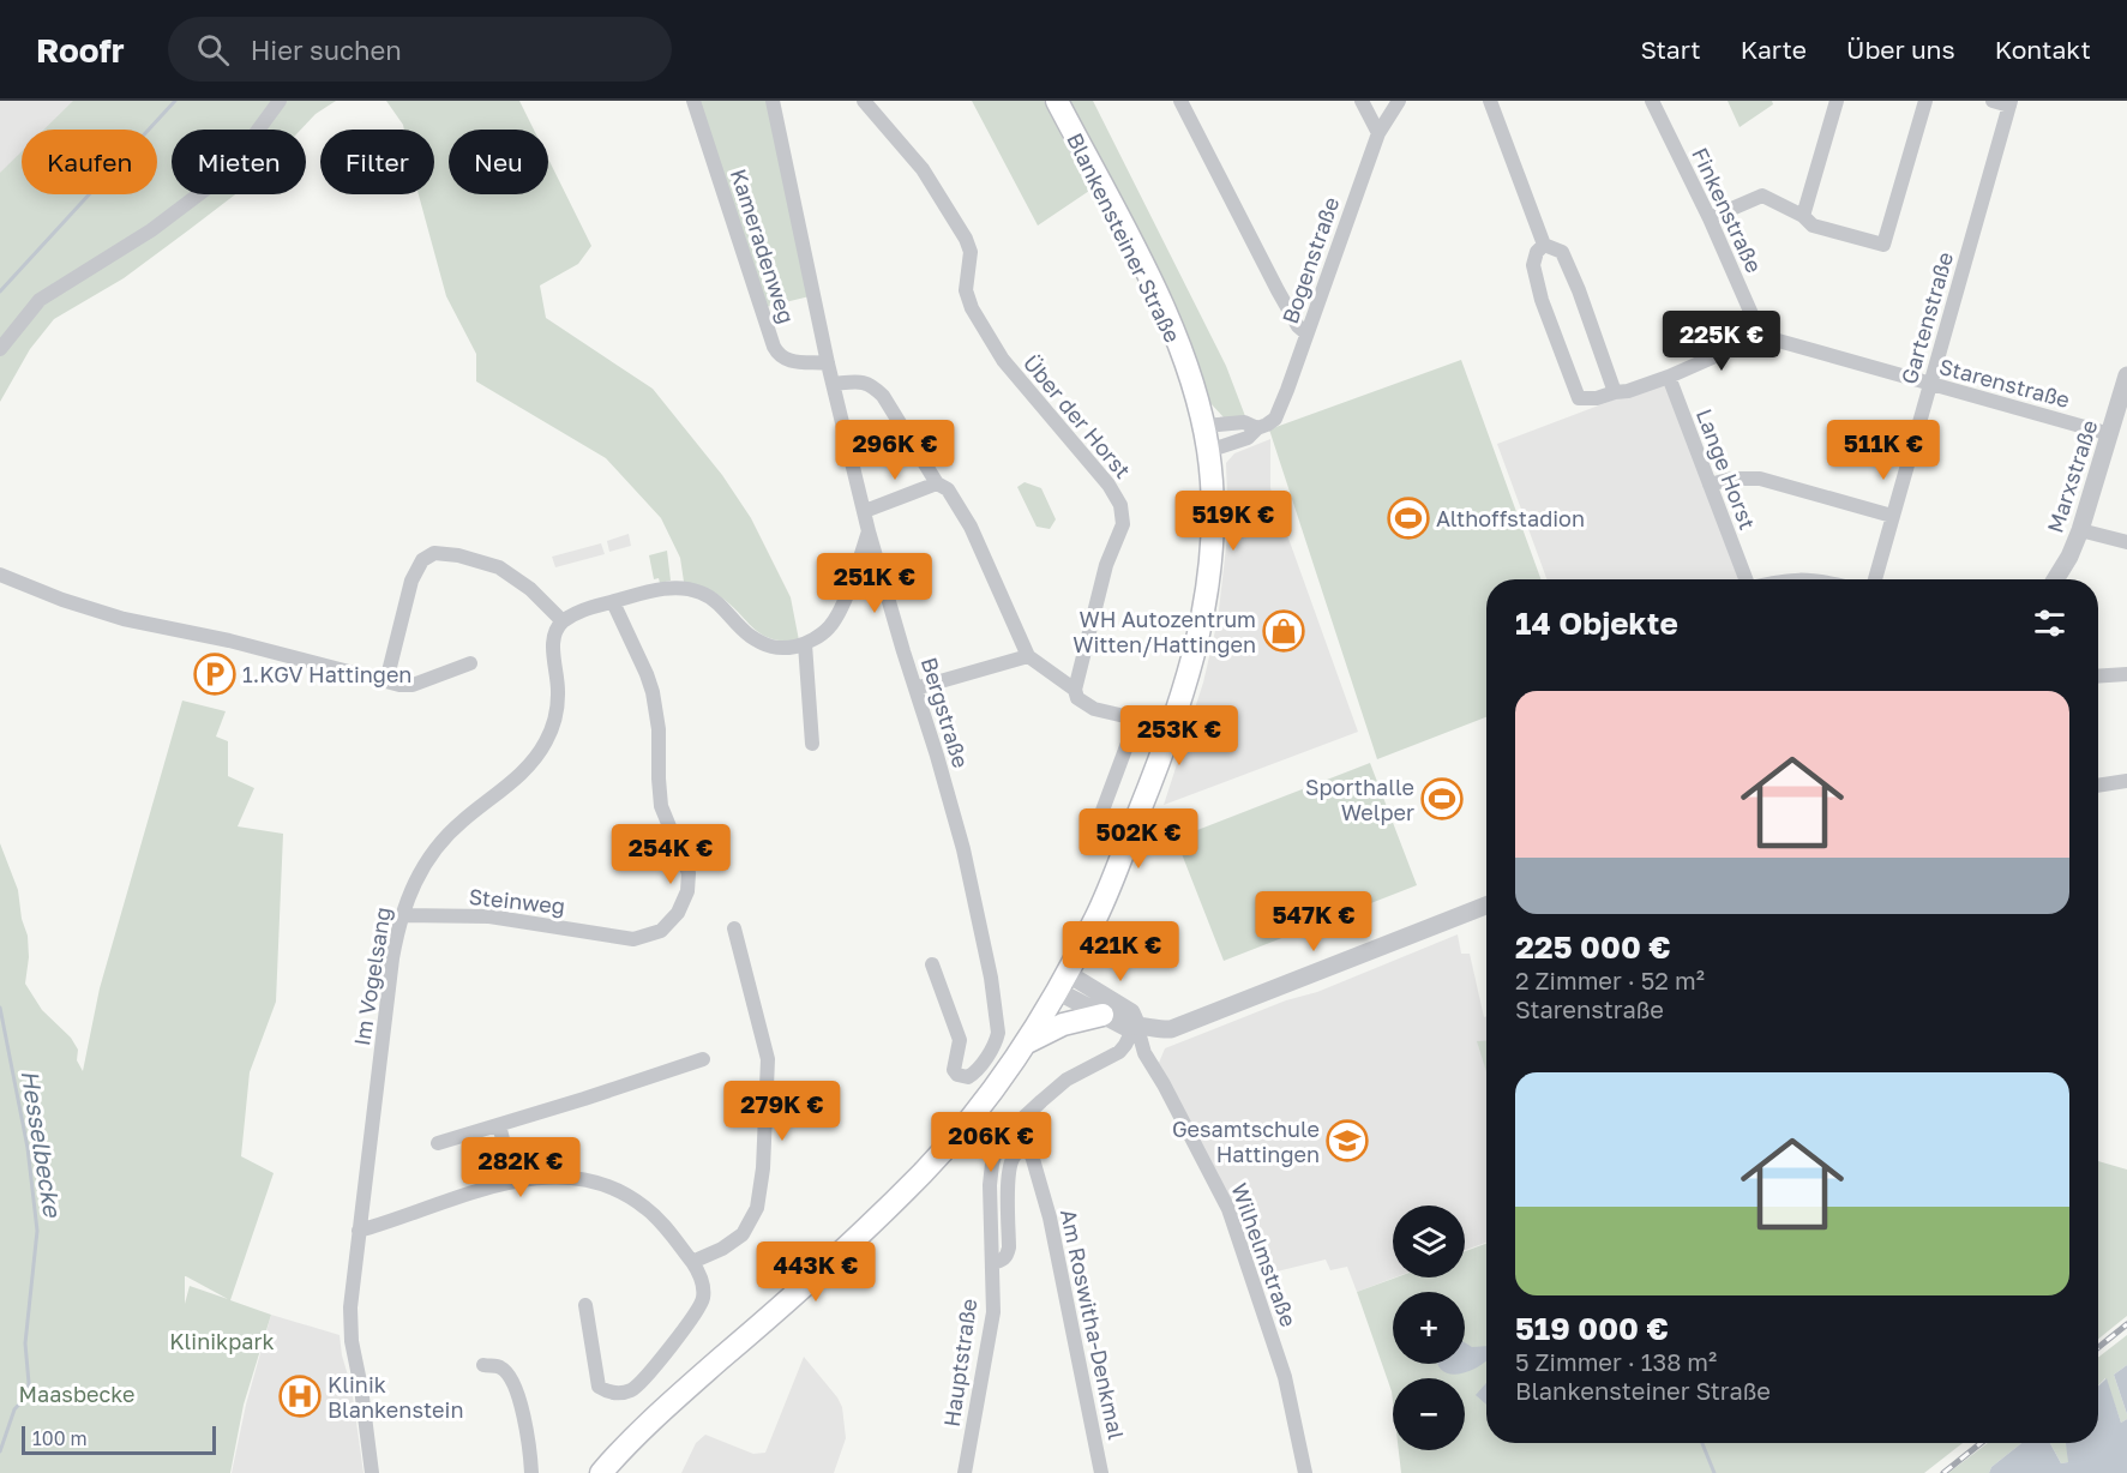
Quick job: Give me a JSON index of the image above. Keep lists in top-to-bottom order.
{
  "streets": {
    "main road": ["Blankensteiner Straße"],
    "street": [
      "Finkenstraße",
      "Kameradenweg",
      "Bogenstraße",
      "Gartenstraße",
      "Starenstraße",
      "Über der Horst",
      "Lange Horst",
      "Marxstraße",
      "Bergstraße",
      "Steinweg",
      "Im Vogelsang",
      "Wilhelmstraße",
      "Am Roswitha-Denkmal",
      "Hauptstraße"
    ]
  },
  "crossings": [
    ["Finkenstraße", "Starenstraße"],
    ["Blankensteiner Straße", "Bogenstraße"],
    ["Kameradenweg", "Bergstraße"],
    ["Gartenstraße", "Starenstraße"],
    ["Starenstraße", "Marxstraße"],
    ["Steinweg", "Im Vogelsang"],
    ["Wilhelmstraße", "Hauptstraße"],
    ["Am Roswitha-Denkmal", "Hauptstraße"]
  ],
  "water": ["Hesselbecke"],
  "parks": ["Klinikpark", "Maasbecke"],
  "places": {
    "sports": ["Althoffstadion", "Sporthalle Welper"],
    "shop": ["WH Autozentrum Witten/Hattingen"],
    "parking": ["1.KGV Hattingen"],
    "school or university": ["Gesamtschule Hattingen"],
    "hospital": ["Klinik Blankenstein"]
  },
  "scale_bar": "100 m",
  "page": {
    "header": "Roofr",
    "search": "Hier suchen",
    "nav": [
      "Start",
      "Karte",
      "Über uns",
      "Kontakt"
    ],
    "chip": [
      "Kaufen",
      "Mieten",
      "Filter",
      "Neu"
    ],
    "price": [
      "225K €",
      "296K €",
      "511K €",
      "519K €",
      "251K €",
      "253K €",
      "502K €",
      "254K €",
      "547K €",
      "421K €",
      "279K €",
      "206K €",
      "282K €",
      "443K €"
    ],
    "heading": "14 Objekte",
    "list": [
      {
        "name": "225 000 €",
        "note": "2 Zimmer · 52 m² · Starenstraße"
      },
      {
        "name": "519 000 €",
        "note": "5 Zimmer · 138 m² · Blankensteiner Straße"
      }
    ],
    "map_buttons": ["+", "−"],
    "scale": "100 m"
  }
}
